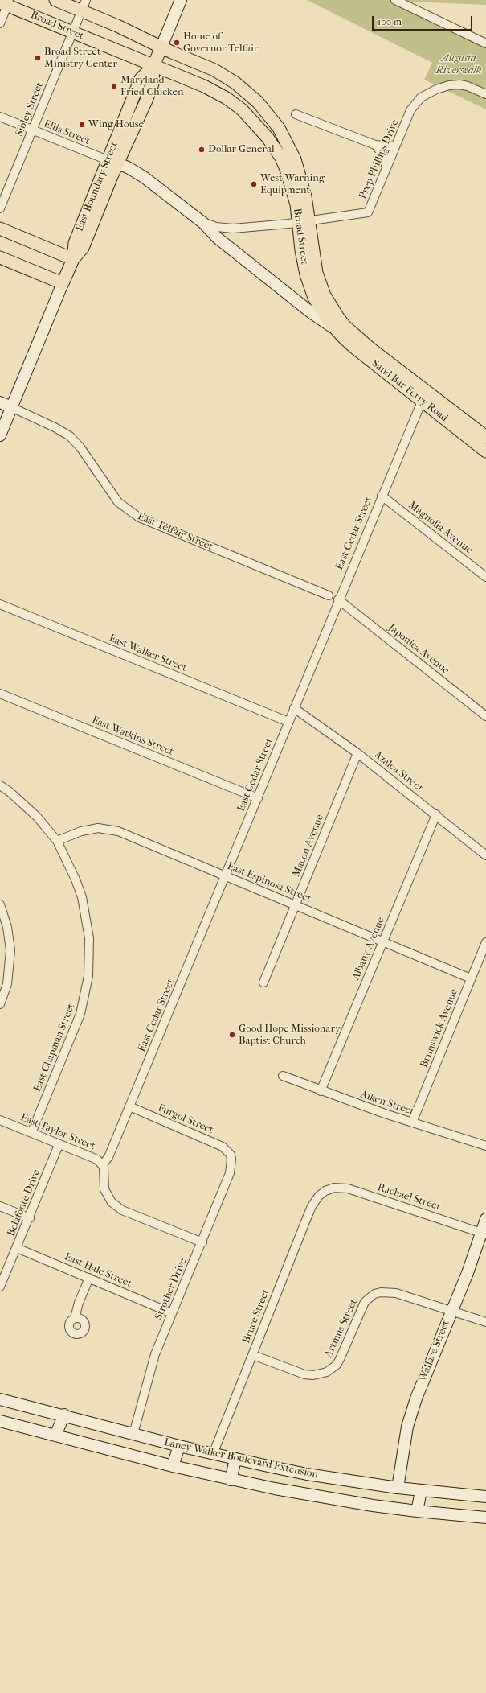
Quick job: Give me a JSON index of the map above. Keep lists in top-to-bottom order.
{
  "streets": {
    "main road": [
      "Broad Street",
      "East Boundary Street",
      "Sand Bar Ferry Road",
      "East Telfair Street",
      "Wallace Street",
      "Laney Walker Boulevard Extension"
    ],
    "street": [
      "Sibley Street",
      "Ellis Street",
      "Prep Phillips Drive",
      "Magnolia Avenue",
      "East Cedar Street",
      "Japonica Avenue",
      "East Walker Street",
      "East Watkins Street",
      "Azalea Street",
      "Macon Avenue",
      "East Espinosa Street",
      "Albany Avenue",
      "Brunswick Avenue",
      "East Chapman Street",
      "Aiken Street",
      "Furgol Street",
      "East Taylor Street",
      "Rachael Street",
      "Belafonte Drive",
      "East Hale Street",
      "Strother Drive",
      "Bruce Street",
      "Artmus Street"
    ]
  },
  "crossings": [
    ["Broad Street", "Sibley Street"],
    ["Broad Street", "Prep Phillips Drive"],
    ["Broad Street", "East Boundary Street"],
    ["Broad Street", "Sand Bar Ferry Road"],
    ["Sibley Street", "Ellis Street"],
    ["Ellis Street", "East Boundary Street"],
    ["East Boundary Street", "East Telfair Street"],
    ["Sand Bar Ferry Road", "East Cedar Street"],
    ["Magnolia Avenue", "East Cedar Street"],
    ["East Cedar Street", "Japonica Avenue"],
    ["East Cedar Street", "East Walker Street"],
    ["East Cedar Street", "East Watkins Street"],
    ["East Cedar Street", "Azalea Street"],
    ["East Cedar Street", "East Espinosa Street"],
    ["East Cedar Street", "Furgol Street"],
    ["East Cedar Street", "East Taylor Street"],
    ["Azalea Street", "Macon Avenue"],
    ["Azalea Street", "Albany Avenue"],
    ["Macon Avenue", "East Espinosa Street"],
    ["East Espinosa Street", "Albany Avenue"],
    ["East Espinosa Street", "Brunswick Avenue"],
    ["East Espinosa Street", "East Chapman Street"],
    ["Albany Avenue", "Aiken Street"],
    ["Brunswick Avenue", "Aiken Street"],
    ["East Chapman Street", "East Taylor Street"],
    ["Furgol Street", "Strother Drive"],
    ["East Taylor Street", "Belafonte Drive"],
    ["East Taylor Street", "Strother Drive"],
    ["Rachael Street", "Bruce Street"],
    ["Rachael Street", "Wallace Street"],
    ["Belafonte Drive", "East Hale Street"],
    ["East Hale Street", "Strother Drive"],
    ["Strother Drive", "Laney Walker Boulevard Extension"],
    ["Bruce Street", "Artmus Street"],
    ["Bruce Street", "Laney Walker Boulevard Extension"],
    ["Artmus Street", "Wallace Street"],
    ["Wallace Street", "Laney Walker Boulevard Extension"]
  ],
  "parks": ["Augusta Riverwalk"],
  "places": [
    "Home of Governor Telfair",
    "Broad Street Ministry Center",
    "Maryland Fried Chicken",
    "Wing House",
    "Dollar General",
    "West Warning Equipment",
    "Good Hope Missionary Baptist Church"
  ],
  "scale_bar": "100 m"
}
